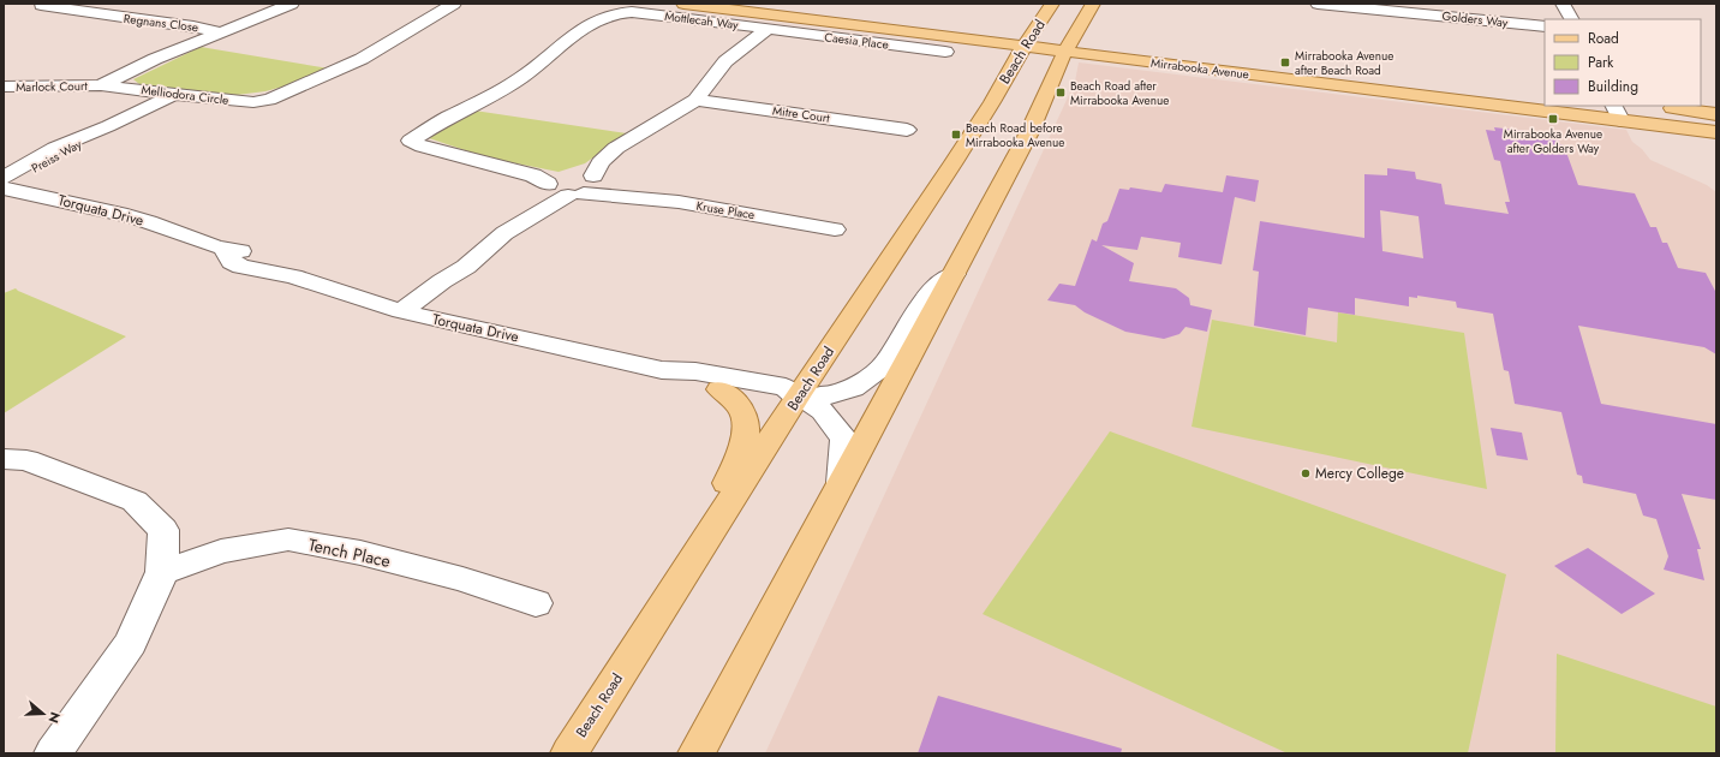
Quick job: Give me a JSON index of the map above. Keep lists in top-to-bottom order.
{
  "streets": {
    "main road": ["Beach Road", "Mirrabooka Avenue"],
    "street": [
      "Golders Way",
      "Mottlecah Way",
      "Regnans Close",
      "Caesia Place",
      "Marlock Court",
      "Melliodora Circle",
      "Mitre Court",
      "Preiss Way",
      "Torquata Drive",
      "Kruse Place",
      "Tench Place"
    ]
  },
  "crossings": [
    ["Mottlecah Way", "Caesia Place"],
    ["Mottlecah Way", "Mitre Court"],
    ["Mottlecah Way", "Torquata Drive"],
    ["Mottlecah Way", "Kruse Place"],
    ["Regnans Close", "Melliodora Circle"],
    ["Beach Road", "Mirrabooka Avenue"],
    ["Beach Road", "Torquata Drive"],
    ["Marlock Court", "Melliodora Circle"],
    ["Melliodora Circle", "Preiss Way"]
  ],
  "places": {
    "transit": [
      "Mirrabooka Avenue after Beach Road",
      "Beach Road after Mirrabooka Avenue",
      "Mirrabooka Avenue after Golders Way",
      "Beach Road before Mirrabooka Avenue"
    ],
    "other": ["Mercy College"]
  },
  "legend": ["Road", "Park", "Building"],
  "north": "right"
}
